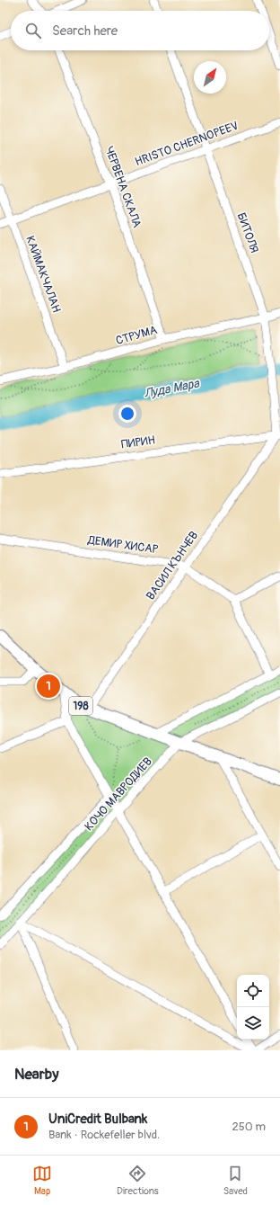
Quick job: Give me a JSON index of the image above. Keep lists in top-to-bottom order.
{
  "streets": {
    "main road": ["198"],
    "street": [
      "HRISTO CHERNOPEEV",
      "ЧЕРВЕНА СКАЛА",
      "БИТОЛЯ",
      "КАЙМАКЧАЛАН",
      "СТРУМА",
      "ПИРИН",
      "ДЕМИР ХИСАР",
      "ВАСИЛ КЪНЧЕВ",
      "КОЧО МАВРОДИЕВ"
    ]
  },
  "crossings": [
    ["HRISTO CHERNOPEEV", "ЧЕРВЕНА СКАЛА"],
    ["HRISTO CHERNOPEEV", "БИТОЛЯ"],
    ["HRISTO CHERNOPEEV", "КАЙМАКЧАЛАН"],
    ["ЧЕРВЕНА СКАЛА", "СТРУМА"],
    ["БИТОЛЯ", "СТРУМА"],
    ["БИТОЛЯ", "ПИРИН"],
    ["БИТОЛЯ", "ВАСИЛ КЪНЧЕВ"],
    ["КАЙМАКЧАЛАН", "СТРУМА"],
    ["ПИРИН", "ВАСИЛ КЪНЧЕВ"],
    ["ДЕМИР ХИСАР", "ВАСИЛ КЪНЧЕВ"],
    ["ВАСИЛ КЪНЧЕВ", "198"],
    ["198", "КОЧО МАВРОДИЕВ"]
  ],
  "water": ["Луда Мара"],
  "north": "top right",
  "page": {
    "search": "Search here",
    "pins": "1",
    "heading": "Nearby",
    "list": [
      {
        "mark": "1",
        "name": "UniCredit Bulbank",
        "note": "Bank · Rockefeller blvd.",
        "value": "250 m"
      }
    ],
    "nav": ["Map", "Directions", "Saved"]
  }
}
